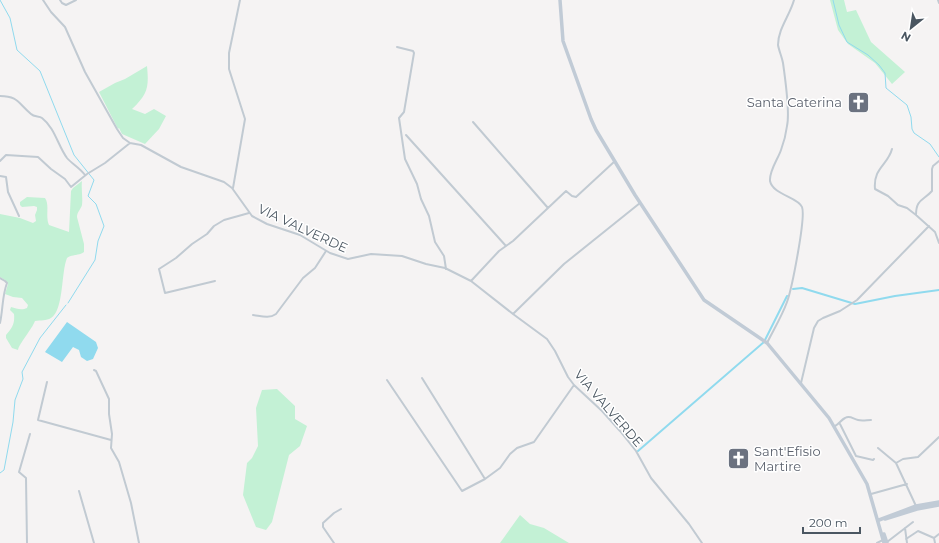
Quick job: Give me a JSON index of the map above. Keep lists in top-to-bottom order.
{
  "streets": {
    "street": ["VIA VALVERDE"]
  },
  "places": {
    "church": ["Santa Caterina", "Sant'Efisio Martire"]
  },
  "scale_bar": "200 m",
  "north": "bottom left"
}
